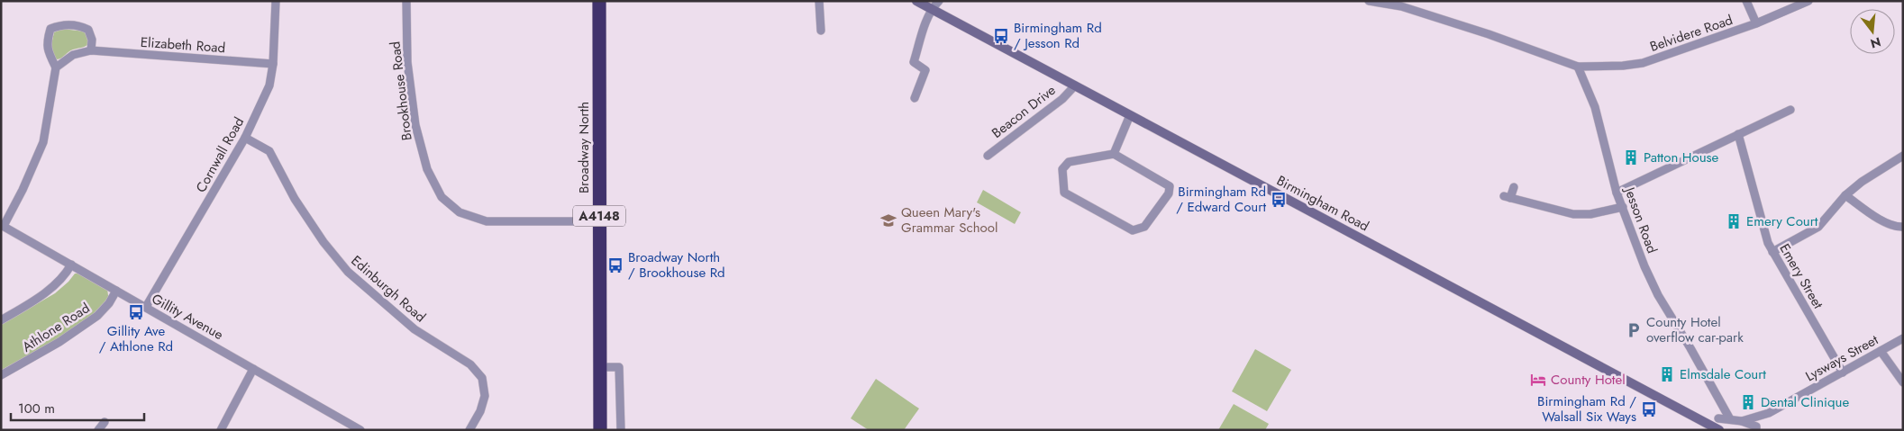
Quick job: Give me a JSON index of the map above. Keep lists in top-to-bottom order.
{
  "streets": {
    "highway": ["Broadway North", "A4148"],
    "street": [
      "Belvidere Road",
      "Elizabeth Road",
      "Brookhouse Road",
      "Beacon Drive",
      "Cornwall Road",
      "Birmingham Road",
      "Jesson Road",
      "Emery Street",
      "Edinburgh Road",
      "Gillity Avenue",
      "Athlone Road",
      "Lysways Street"
    ]
  },
  "crossings": [
    ["Belvidere Road", "Jesson Road"],
    ["Elizabeth Road", "Cornwall Road"],
    ["Brookhouse Road", "Broadway North"],
    ["Beacon Drive", "Birmingham Road"],
    ["Cornwall Road", "Edinburgh Road"],
    ["Cornwall Road", "Gillity Avenue"],
    ["Jesson Road", "Lysways Street"],
    ["Emery Street", "Lysways Street"],
    ["Gillity Avenue", "Athlone Road"]
  ],
  "places": {
    "bus stop": [
      "Birmingham Rd / Jesson Rd",
      "Birmingham Rd / Edward Court",
      "Broadway North / Brookhouse Rd",
      "Gillity Ave / Athlone Rd",
      "Birmingham Rd / Walsall Six Ways"
    ],
    "building": [
      "Patton House",
      "Emery Court",
      "Elmsdale Court",
      "Dental Clinique"
    ],
    "school or university": ["Queen Mary's Grammar School"],
    "parking": ["County Hotel overflow car-park"],
    "hotel": ["County Hotel"]
  },
  "scale_bar": "100 m",
  "north": "bottom"
}
